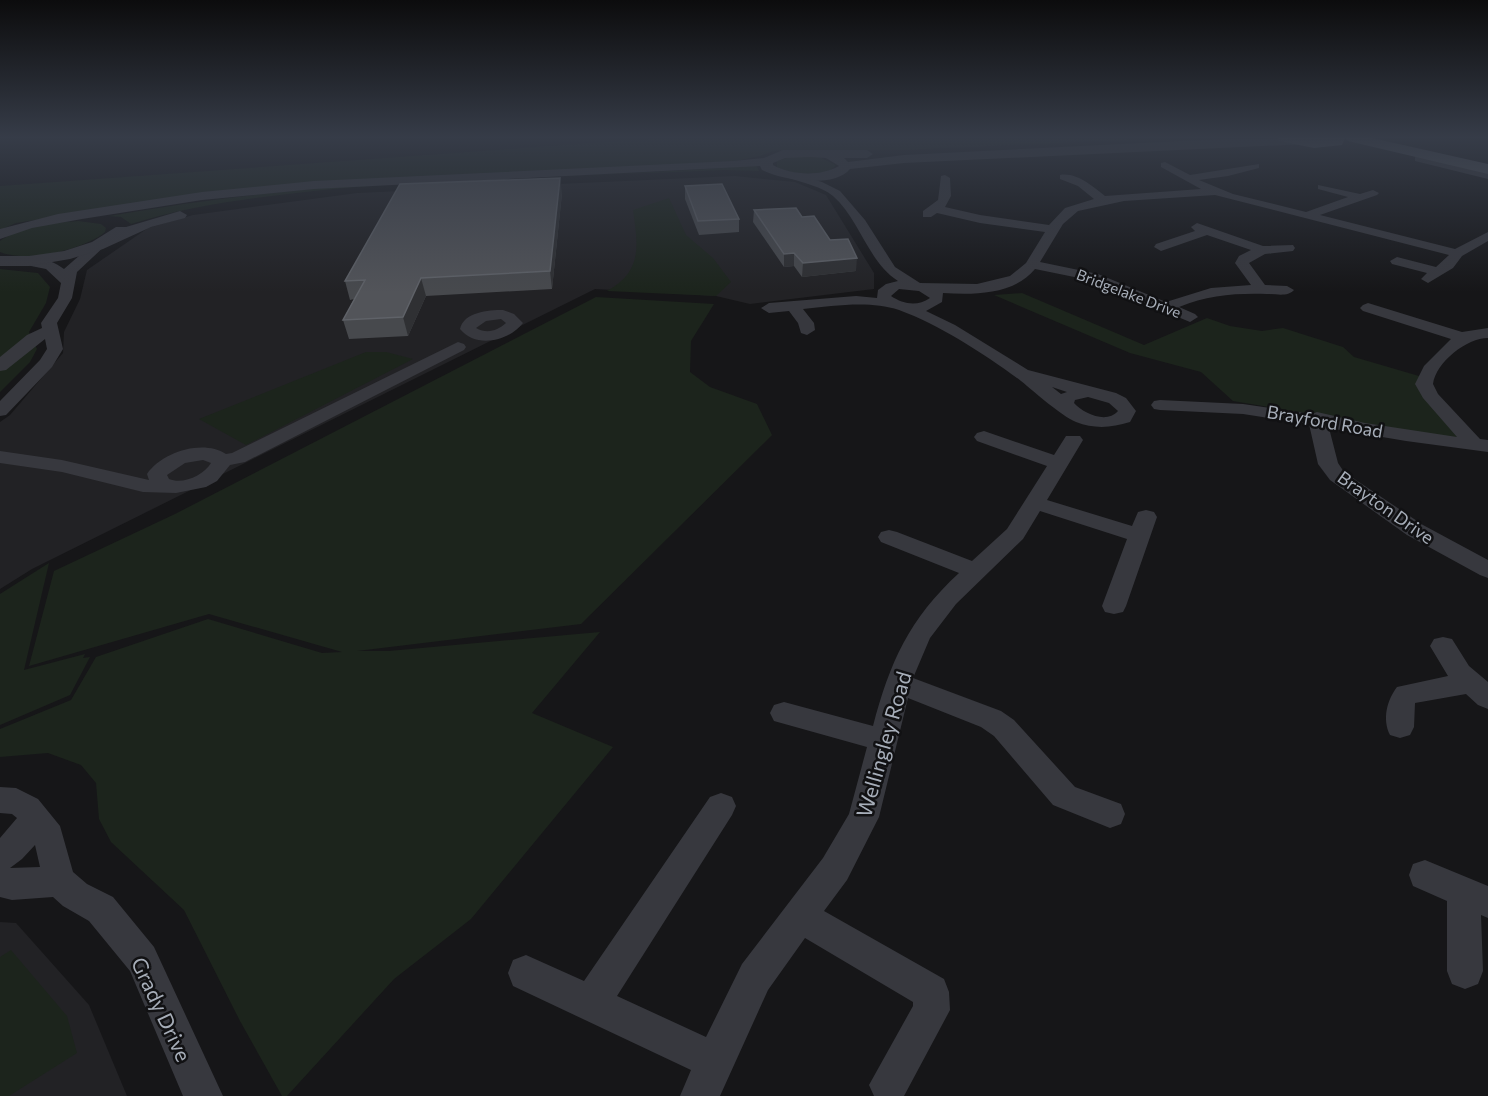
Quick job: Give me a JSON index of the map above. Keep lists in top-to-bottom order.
{
  "streets": {
    "street": [
      "Bridgelake Drive",
      "Brayford Road",
      "Brayton Drive",
      "Wellingley Road",
      "Grady Drive"
    ]
  },
  "crossings": [
    ["Brayford Road", "Brayton Drive"]
  ]
}
